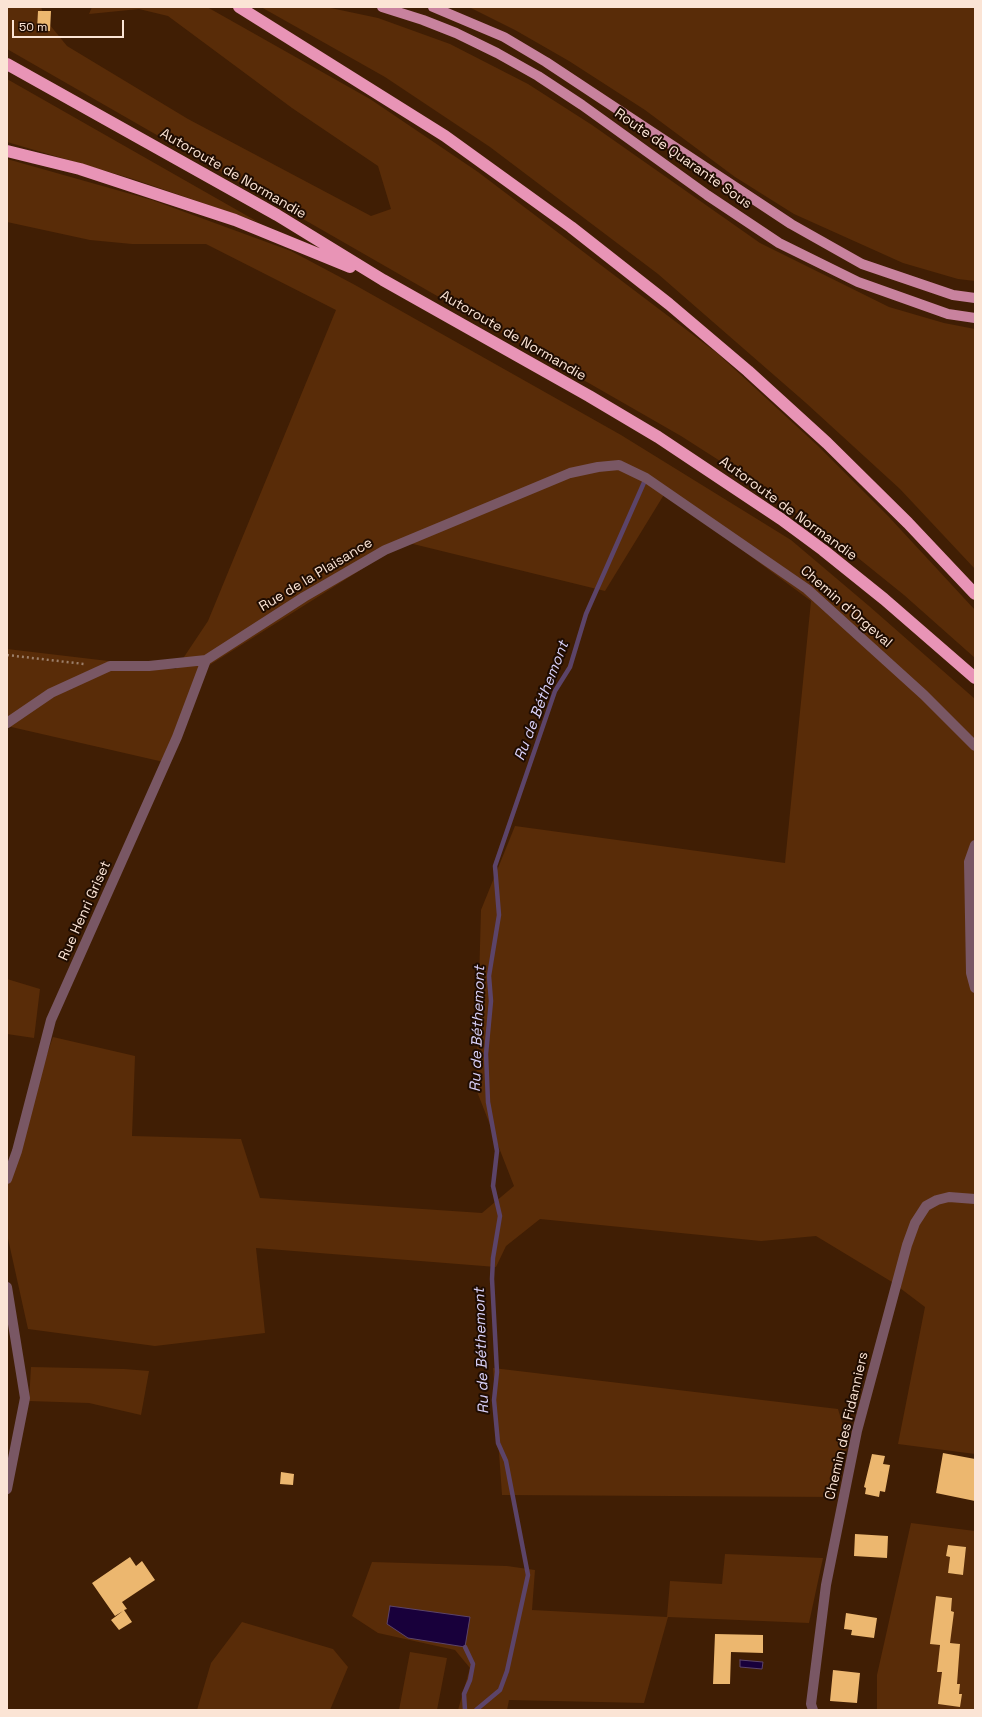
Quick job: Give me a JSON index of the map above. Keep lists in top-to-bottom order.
{
  "streets": {
    "highway": ["Autoroute de Normandie"],
    "main road": ["Route de Quarante Sous"],
    "street": [
      "Rue de la Plaisance",
      "Chemin d'Orgeval",
      "Rue Henri Griset",
      "Chemin des Fidanniers"
    ]
  },
  "crossings": [
    ["Rue de la Plaisance", "Chemin d'Orgeval"],
    ["Rue de la Plaisance", "Rue Henri Griset"]
  ],
  "water": ["Ru de Béthemont"],
  "scale_bar": "50 m"
}
